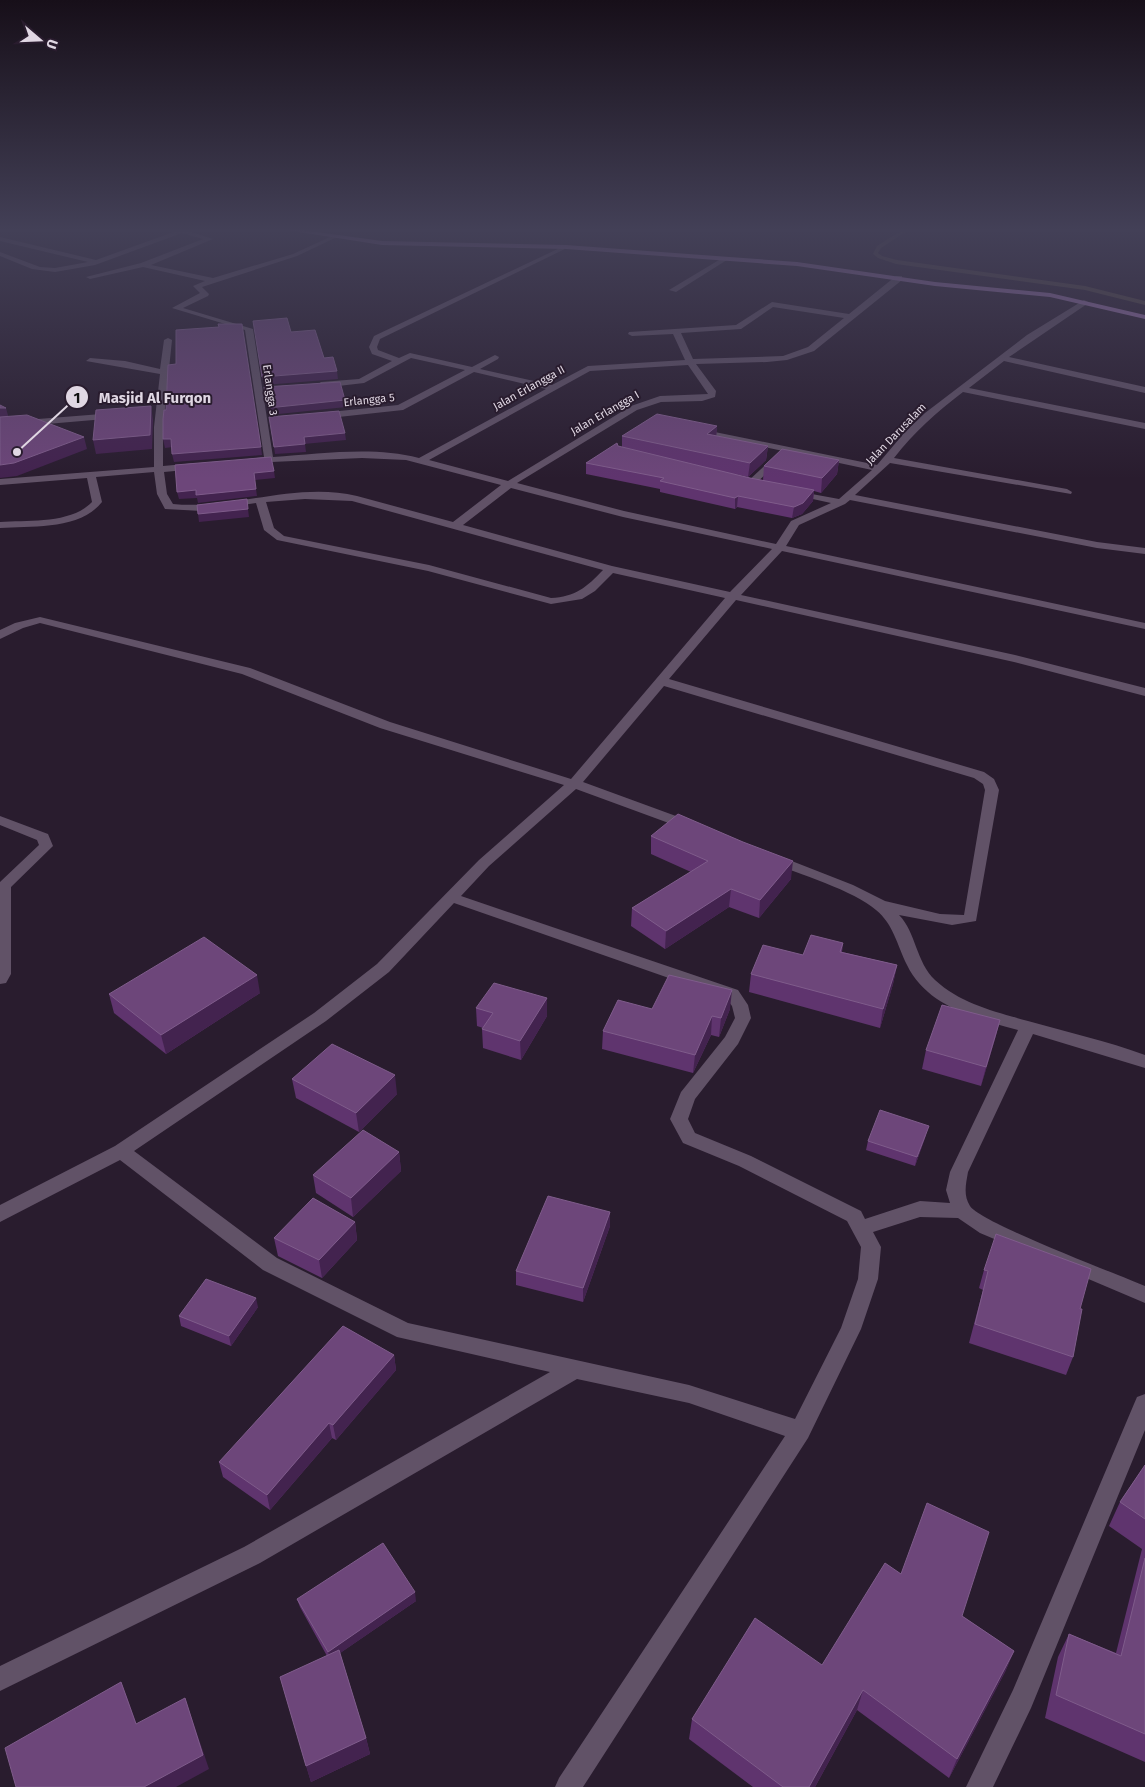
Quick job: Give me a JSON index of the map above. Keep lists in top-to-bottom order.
{
  "streets": {
    "street": [
      "Jalan Erlangga II",
      "Erlangga 3",
      "Erlangga 5",
      "Jalan Erlangga I",
      "Jalan Darusalam"
    ]
  },
  "crossings": [
    ["Jalan Erlangga II", "Jalan Erlangga I"]
  ],
  "places": ["Masjid Al Furqon"],
  "north": "right"
}
